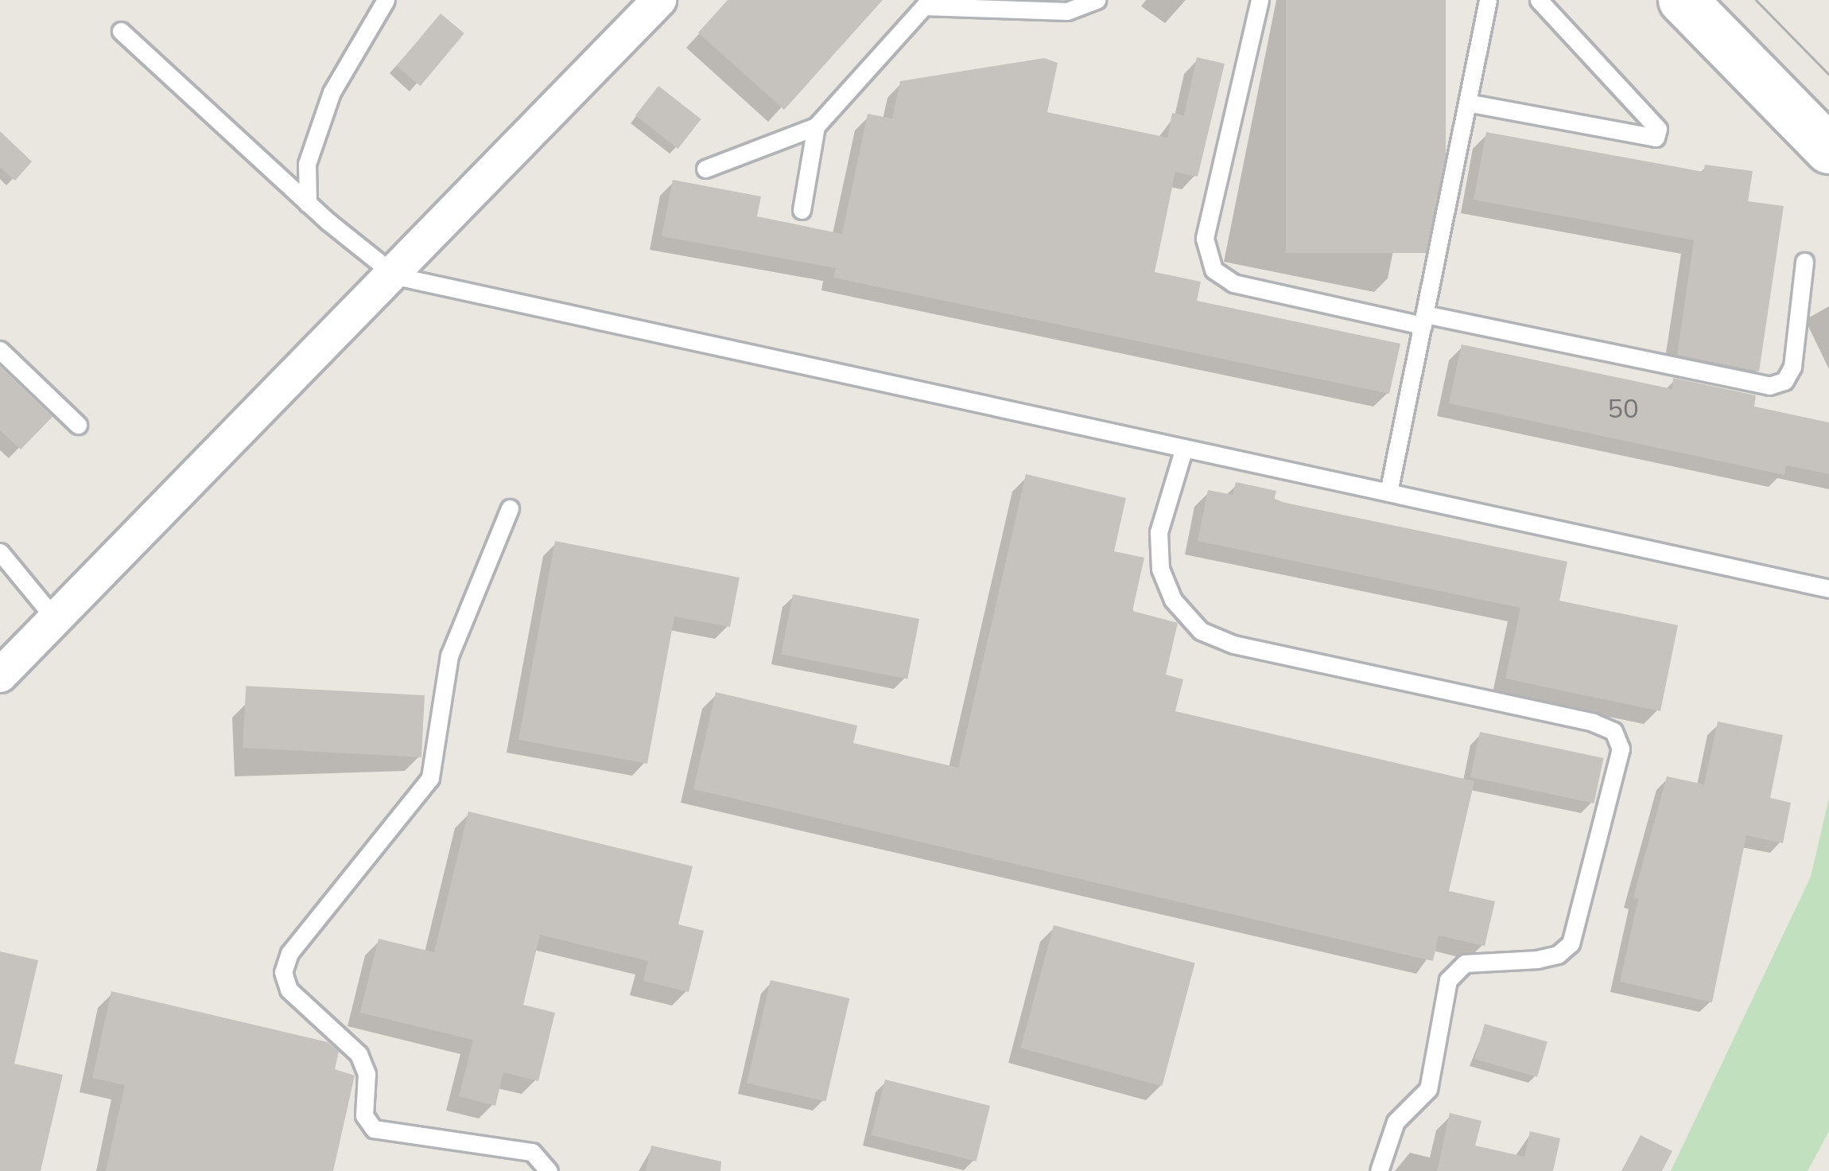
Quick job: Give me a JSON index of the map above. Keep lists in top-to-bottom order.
{
  "house_numbers": ["50"]
}
